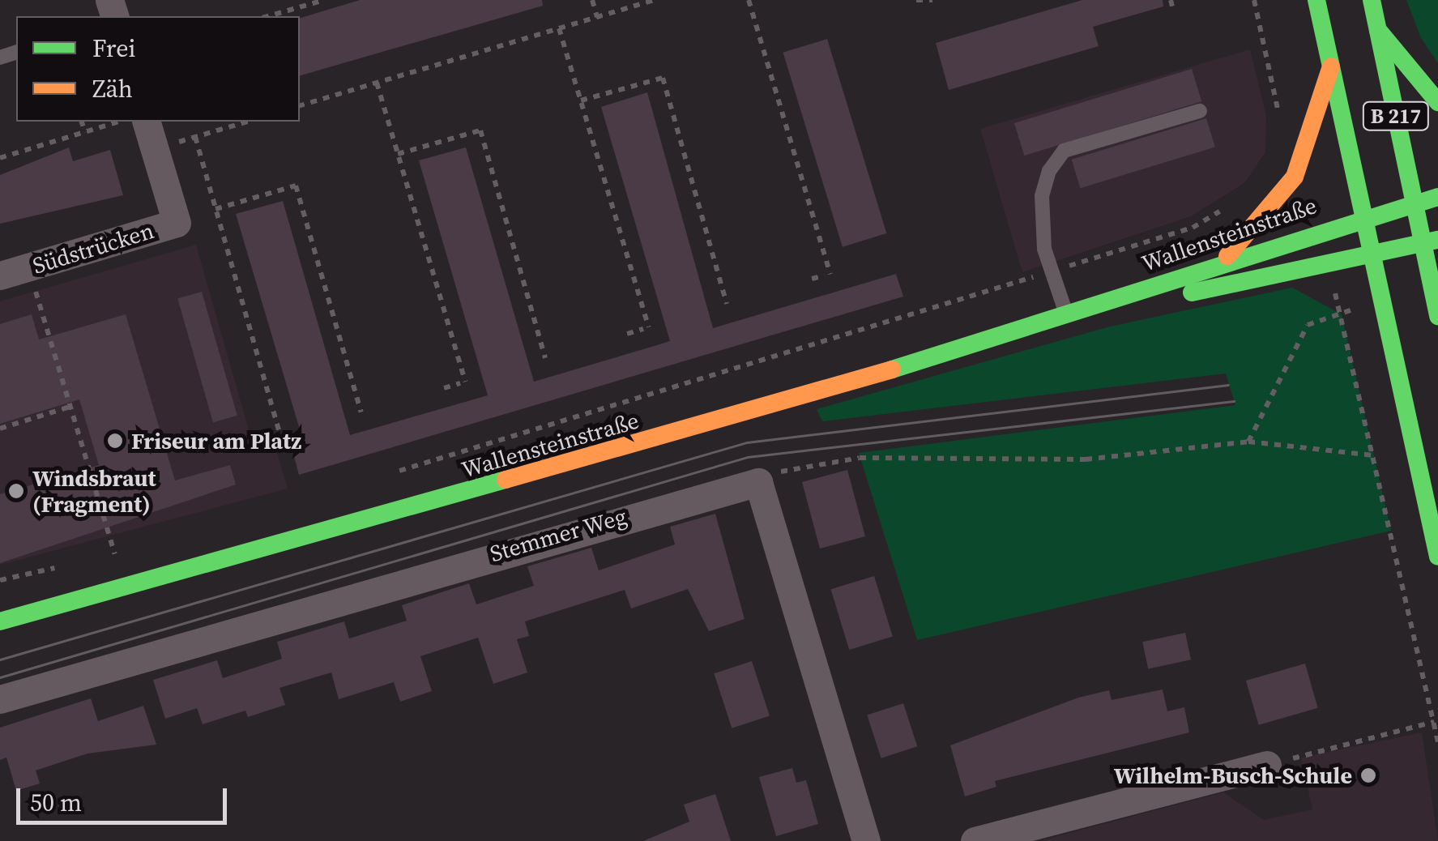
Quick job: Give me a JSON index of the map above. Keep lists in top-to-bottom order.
{
  "streets": {
    "street": [
      "B 217",
      "Wallensteinstraße",
      "Südstrücken",
      "Stemmer Weg"
    ]
  },
  "crossings": [
    ["B 217", "Wallensteinstraße"]
  ],
  "places": ["Friseur am Platz", "Windsbraut (Fragment)", "Wilhelm-Busch-Schule"],
  "legend": ["Frei", "Zäh"],
  "scale_bar": "50 m"
}
